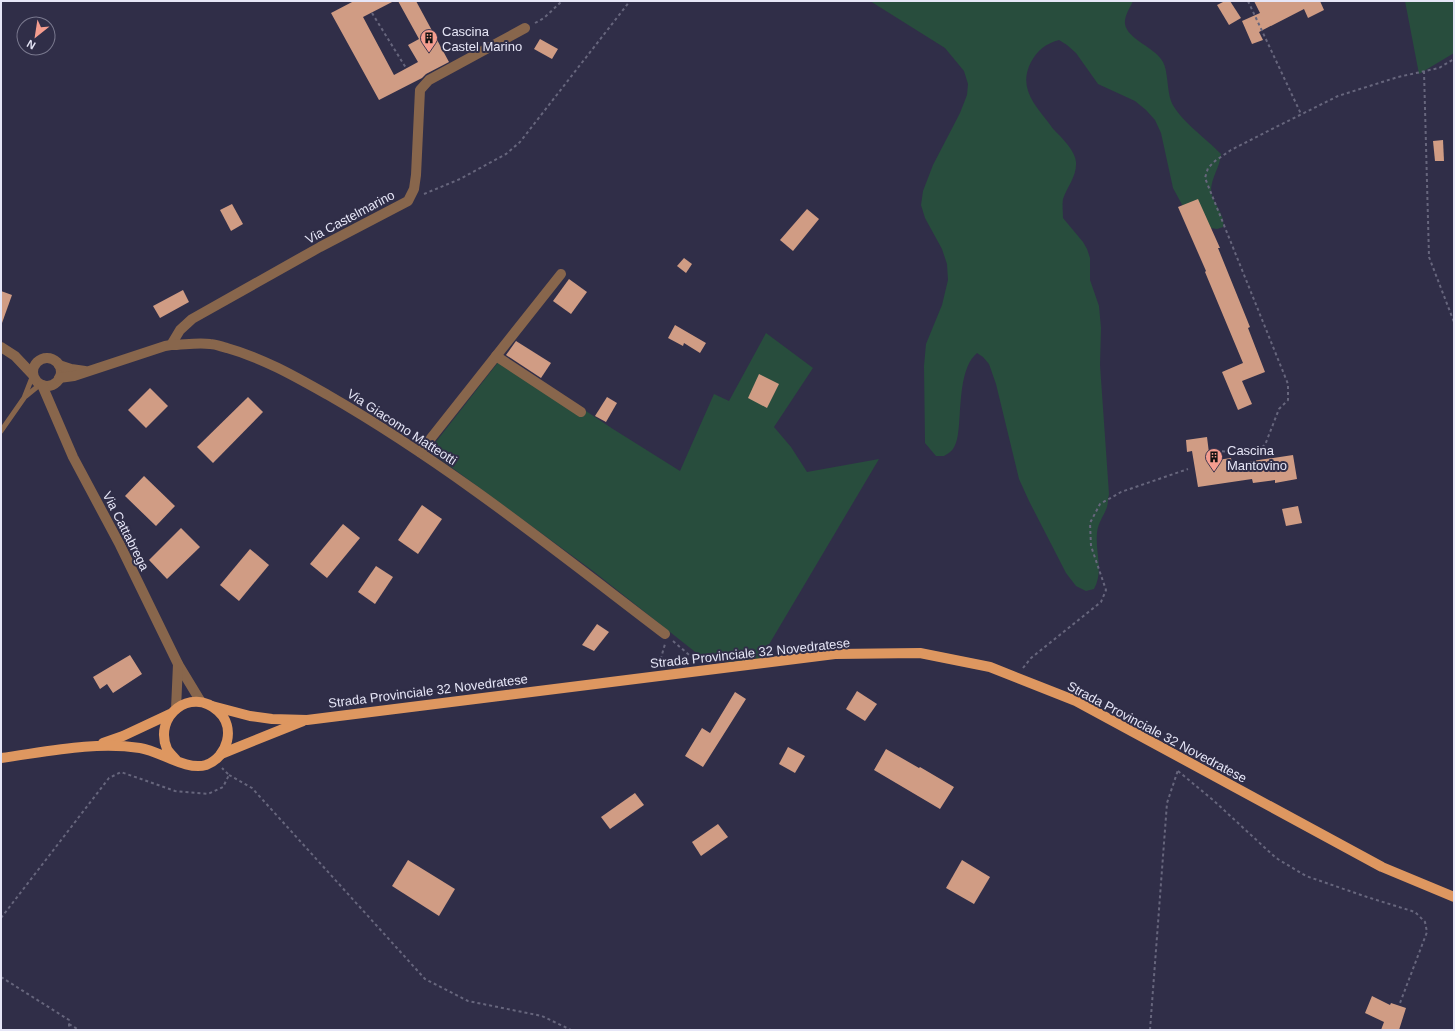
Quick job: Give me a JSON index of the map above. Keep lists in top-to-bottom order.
{
  "streets": {
    "main road": ["Strada Provinciale 32 Novedratese"],
    "street": ["Via Castelmarino", "Via Giacomo Matteotti", "Via Cattabrega"]
  },
  "crossings": [
    ["Via Castelmarino", "Via Giacomo Matteotti"],
    ["Via Giacomo Matteotti", "Via Cattabrega"],
    ["Via Cattabrega", "Strada Provinciale 32 Novedratese"]
  ],
  "places": {
    "building": ["Cascina Castel Marino", "Cascina Mantovino"]
  },
  "north": "bottom left"
}
